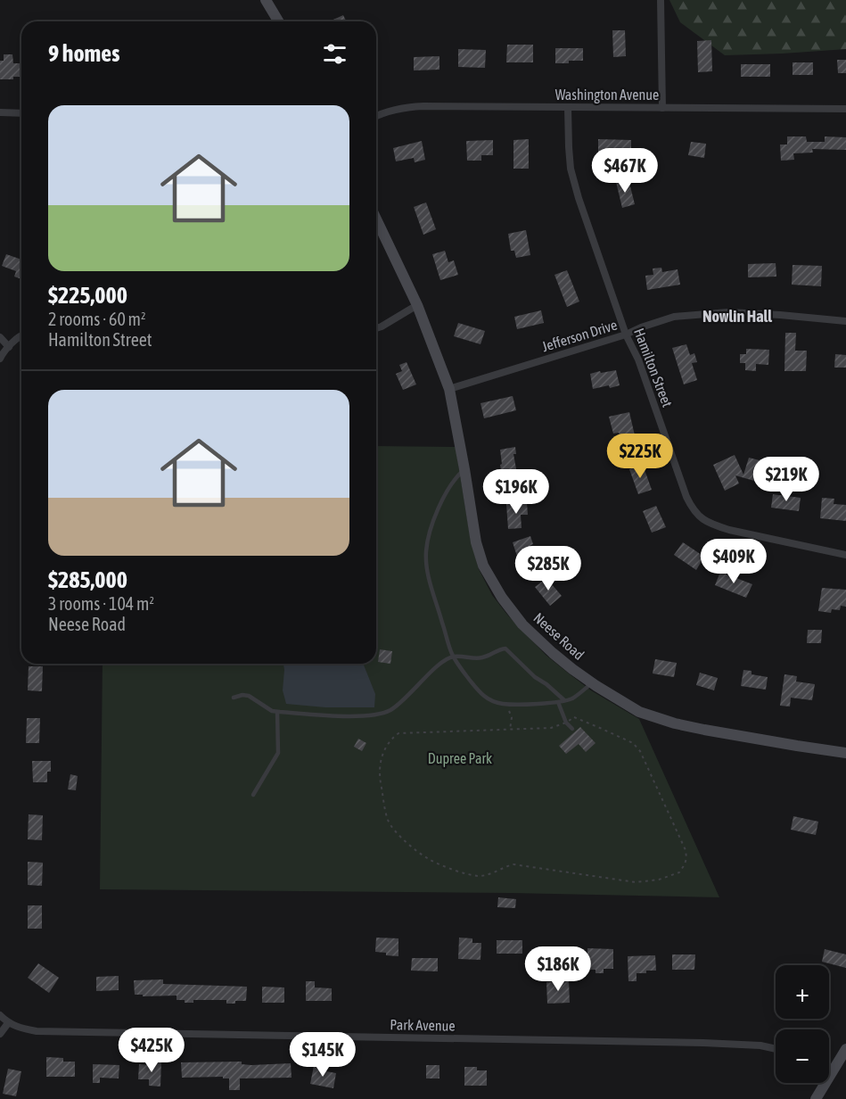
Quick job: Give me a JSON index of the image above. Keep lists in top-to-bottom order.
{
  "streets": {
    "street": [
      "Washington Avenue",
      "Jefferson Drive",
      "Hamilton Street",
      "Neese Road",
      "Park Avenue"
    ]
  },
  "crossings": [
    ["Washington Avenue", "Hamilton Street"],
    ["Jefferson Drive", "Hamilton Street"],
    ["Jefferson Drive", "Neese Road"]
  ],
  "districts": ["Nowlin Hall"],
  "parks": ["Dupree Park"],
  "page": {
    "heading": "9 homes",
    "list": [
      {
        "name": "$225,000",
        "note": "2 rooms · 60 m² · Hamilton Street"
      },
      {
        "name": "$285,000",
        "note": "3 rooms · 104 m² · Neese Road"
      }
    ],
    "price": [
      "$467K",
      "$225K",
      "$219K",
      "$196K",
      "$409K",
      "$285K",
      "$186K",
      "$425K",
      "$145K"
    ],
    "map_buttons": ["+", "−"]
  }
}
